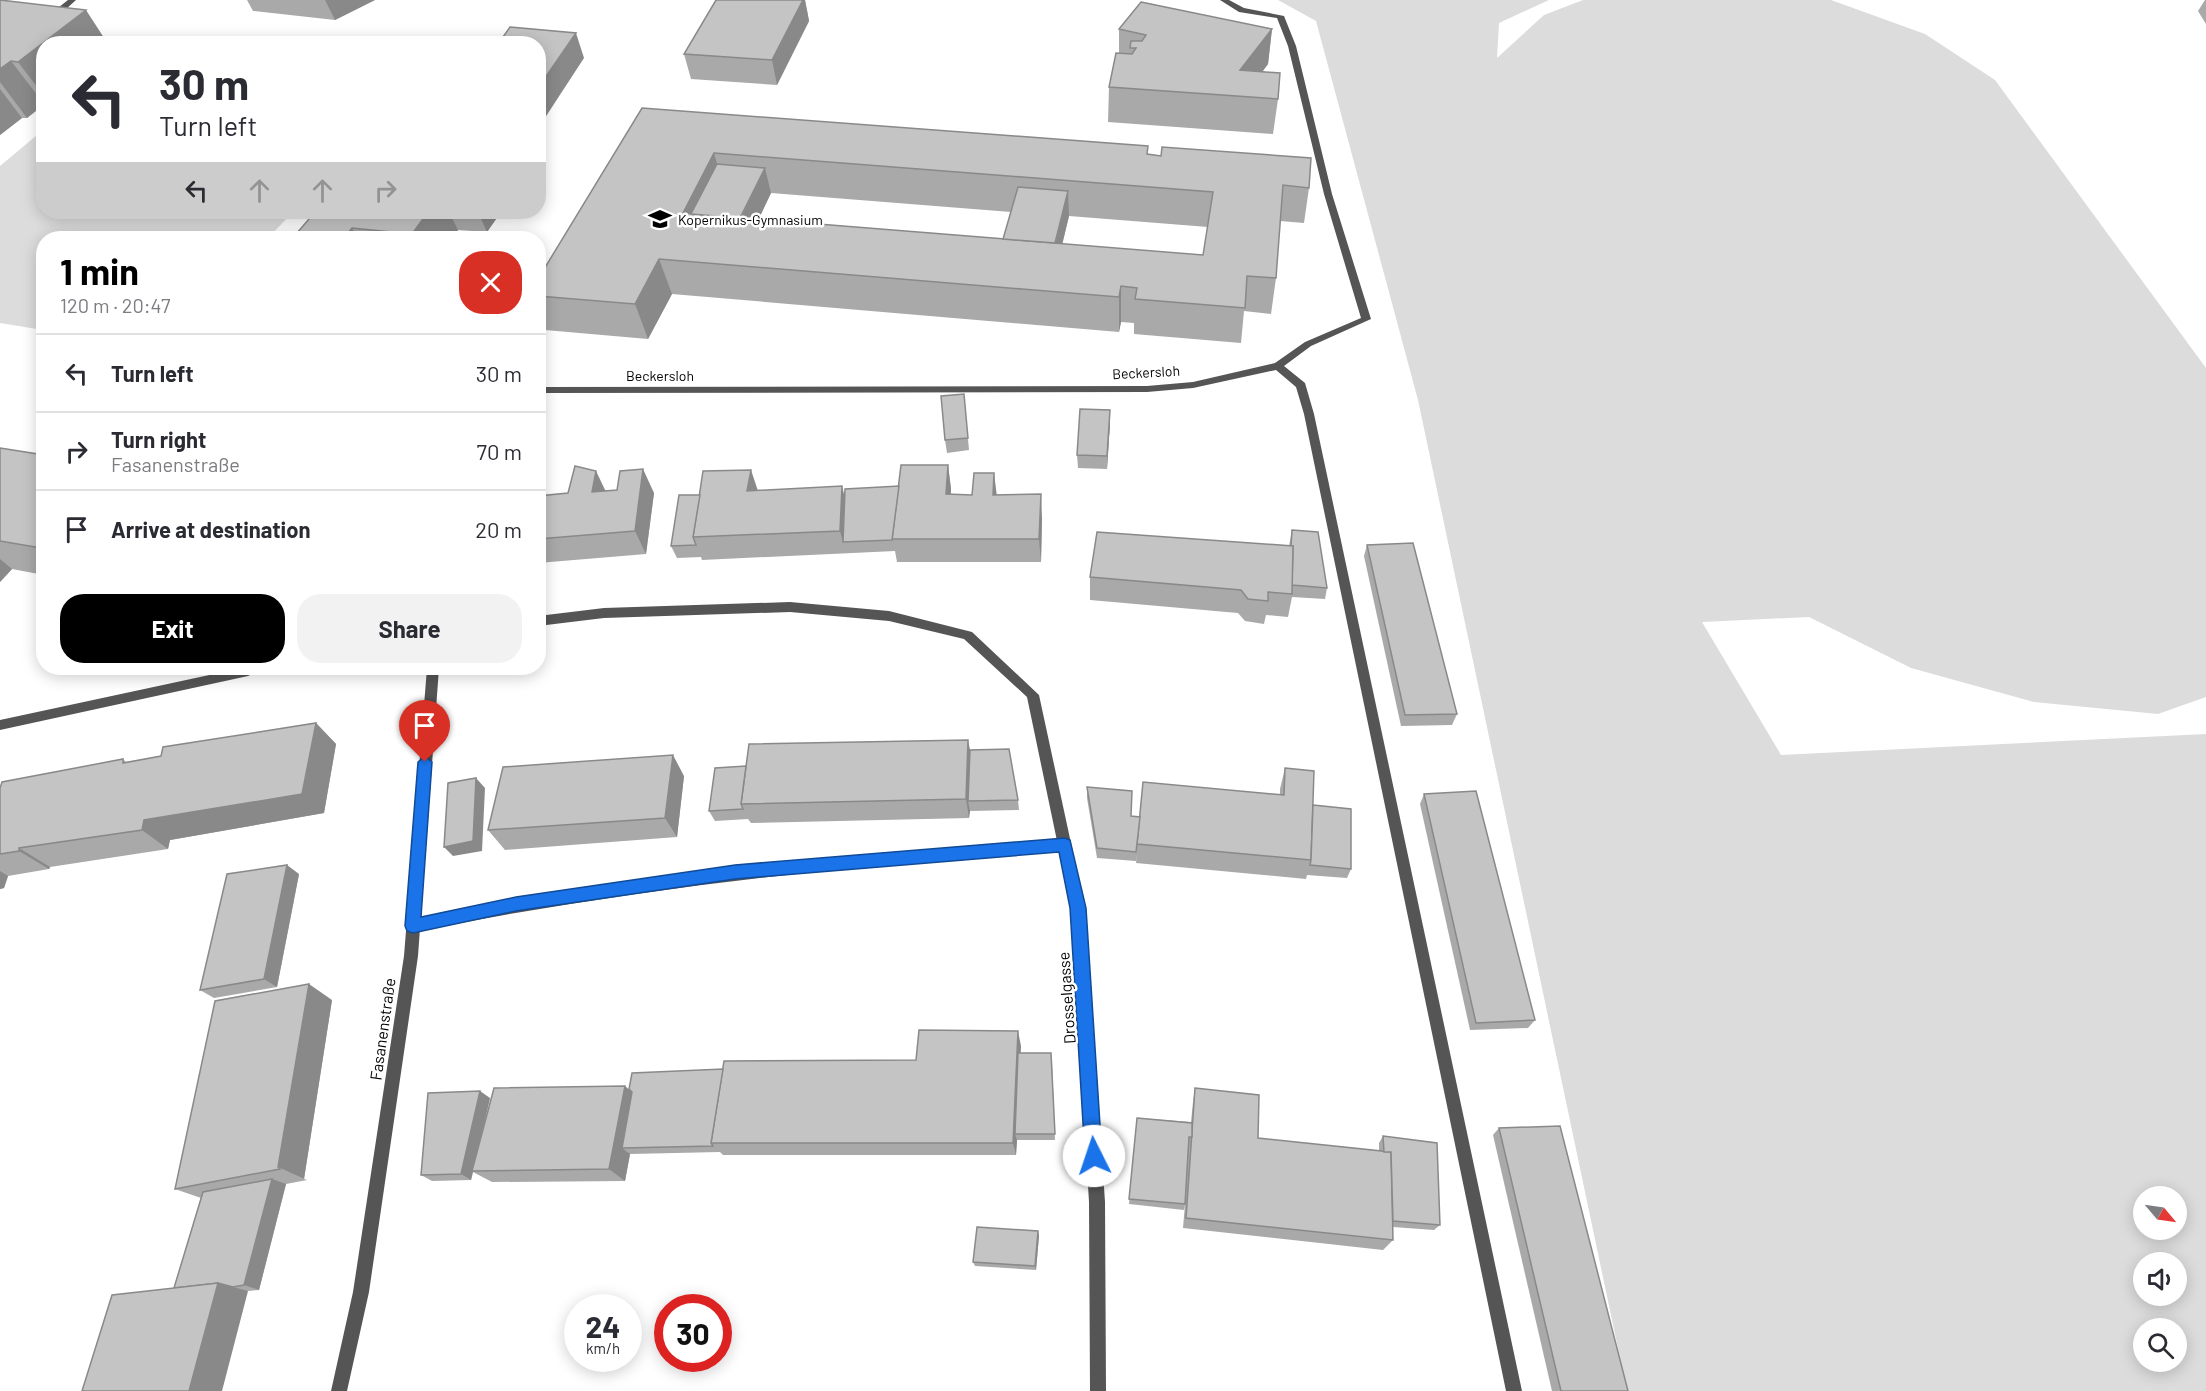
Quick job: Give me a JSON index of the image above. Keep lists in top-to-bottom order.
{
  "streets": {
    "street": ["Beckersloh", "Drosselgasse", "Fasanenstraße"]
  },
  "places": {
    "school or university": ["Kopernikus-Gymnasium"]
  },
  "north": "bottom right",
  "page": {
    "turn": ["30 m", "Turn left"],
    "heading": ["1 min", "120 m · 20:47"],
    "list": [
      {
        "name": "Turn left",
        "value": "30 m"
      },
      {
        "name": "Turn right",
        "note": "Fasanenstraße",
        "value": "70 m"
      },
      {
        "name": "Arrive at destination",
        "value": "20 m"
      }
    ],
    "buttons": ["Exit", "Share"],
    "speed": "24 km/h",
    "limit": "30"
  }
}
